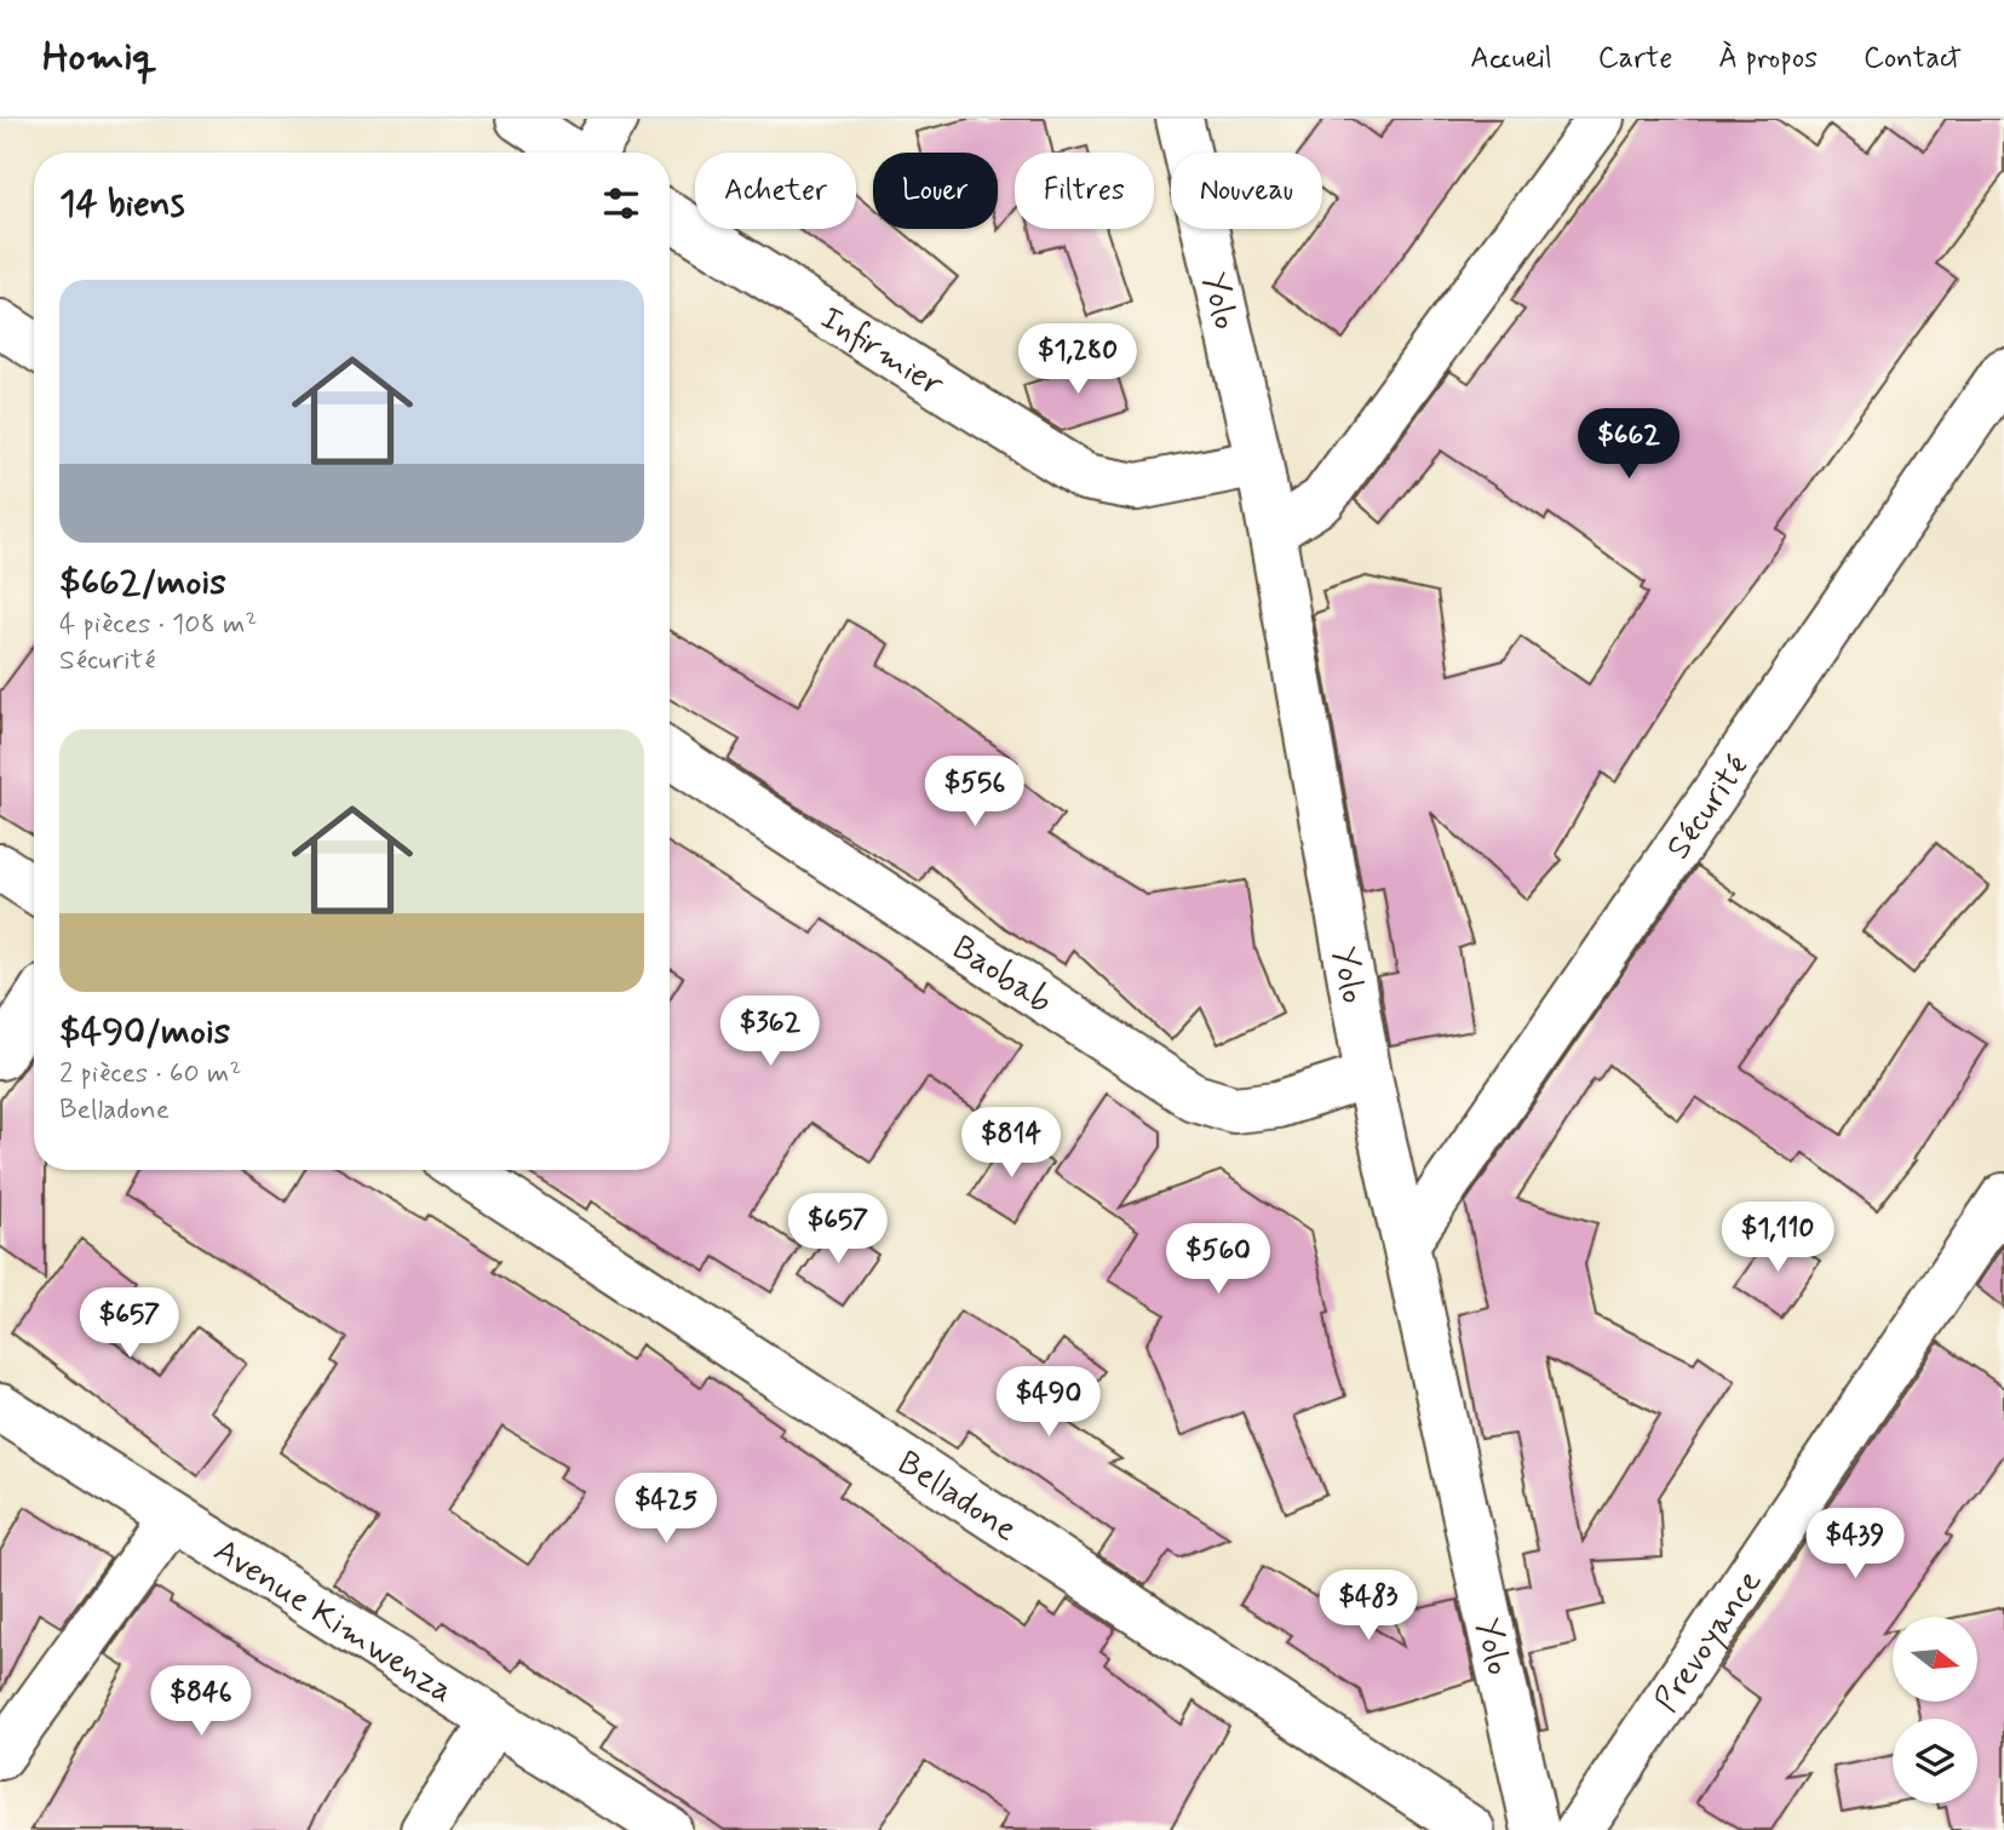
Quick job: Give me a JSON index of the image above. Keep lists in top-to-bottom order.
{
  "streets": {
    "street": [
      "Yolo",
      "Infirmier",
      "Sécurité",
      "Baobab",
      "Belladone",
      "Avenue Kimwenza",
      "Prevoyance"
    ]
  },
  "crossings": [
    ["Yolo", "Infirmier"],
    ["Yolo", "Sécurité"],
    ["Yolo", "Baobab"]
  ],
  "north": "right",
  "page": {
    "header": "Homiq",
    "nav": [
      "Accueil",
      "Carte",
      "À propos",
      "Contact"
    ],
    "chip": [
      "Acheter",
      "Louer",
      "Filtres",
      "Nouveau"
    ],
    "heading": "14 biens",
    "list": [
      {
        "name": "$662/mois",
        "note": "4 pièces · 108 m² · Sécurité"
      },
      {
        "name": "$490/mois",
        "note": "2 pièces · 60 m² · Belladone"
      }
    ],
    "price": [
      "$1,280",
      "$662",
      "$556",
      "$362",
      "$814",
      "$657",
      "$1,110",
      "$560",
      "$657",
      "$490",
      "$425",
      "$439",
      "$483",
      "$846"
    ]
  }
}
